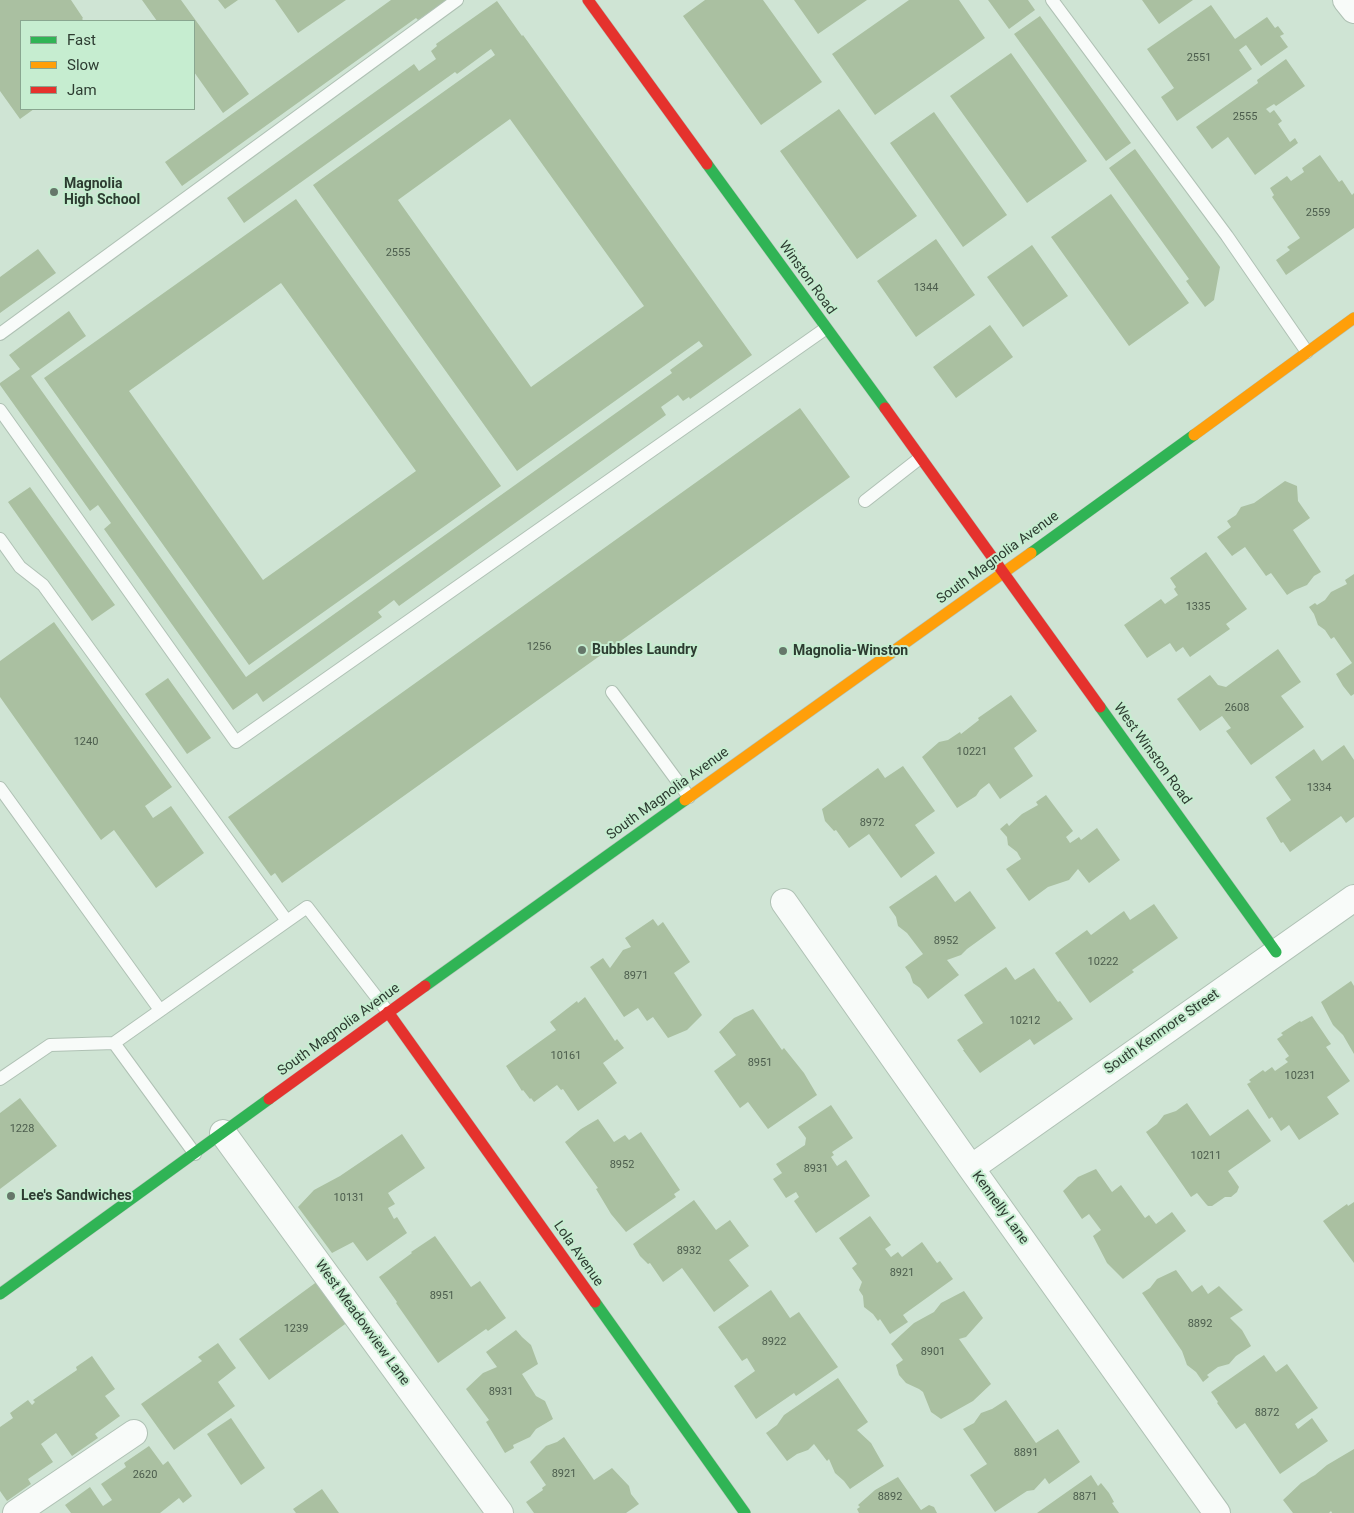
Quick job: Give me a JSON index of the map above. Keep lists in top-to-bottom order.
{
  "streets": {
    "street": [
      "Winston Road",
      "South Magnolia Avenue",
      "West Winston Road",
      "South Kenmore Street",
      "Kennelly Lane",
      "Lola Avenue",
      "West Meadowview Lane"
    ]
  },
  "crossings": [
    ["Winston Road", "South Magnolia Avenue"],
    ["Winston Road", "West Winston Road"],
    ["South Magnolia Avenue", "West Winston Road"],
    ["South Magnolia Avenue", "Lola Avenue"],
    ["South Magnolia Avenue", "West Meadowview Lane"],
    ["West Winston Road", "South Kenmore Street"],
    ["South Kenmore Street", "Kennelly Lane"]
  ],
  "places": [
    "Magnolia High School",
    "Bubbles Laundry",
    "Magnolia-Winston",
    "Lee's Sandwiches"
  ],
  "house_numbers": [
    "2551",
    "2555",
    "2559",
    "2555",
    "1344",
    "1335",
    "1256",
    "2608",
    "1240",
    "10221",
    "1334",
    "8972",
    "8952",
    "10222",
    "8971",
    "10212",
    "10161",
    "8951",
    "10231",
    "1228",
    "10211",
    "8952",
    "8931",
    "10131",
    "8932",
    "8921",
    "8951",
    "8892",
    "1239",
    "8922",
    "8901",
    "8931",
    "8872",
    "8891",
    "8921",
    "2620",
    "8892",
    "8871"
  ],
  "legend": ["Fast", "Slow", "Jam"]
}
